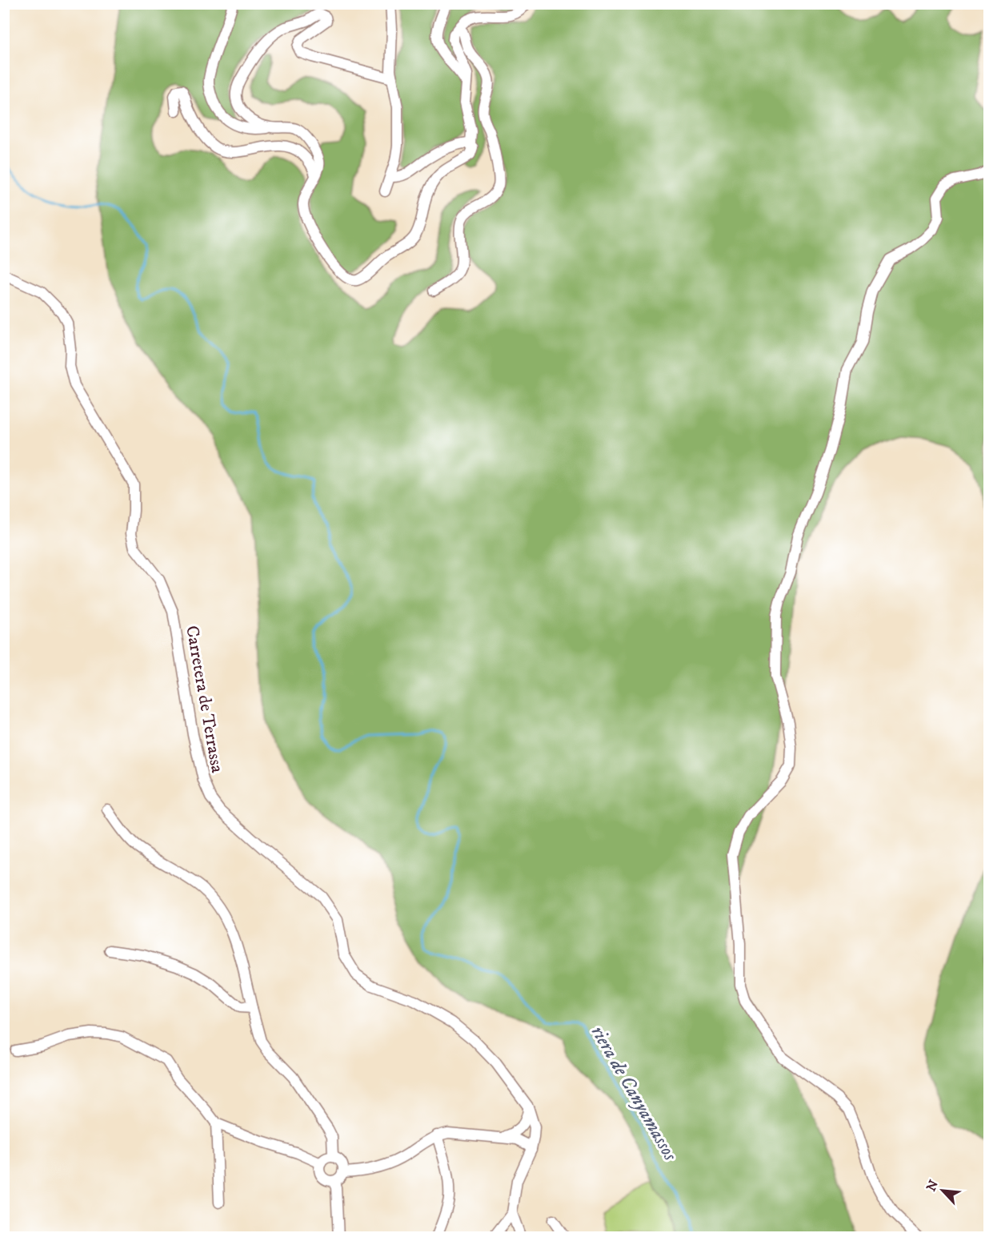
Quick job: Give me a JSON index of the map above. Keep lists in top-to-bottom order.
{
  "streets": {
    "street": ["Carretera de Terrassa"]
  },
  "water": ["riera de Canyamassos"],
  "north": "top left"
}
